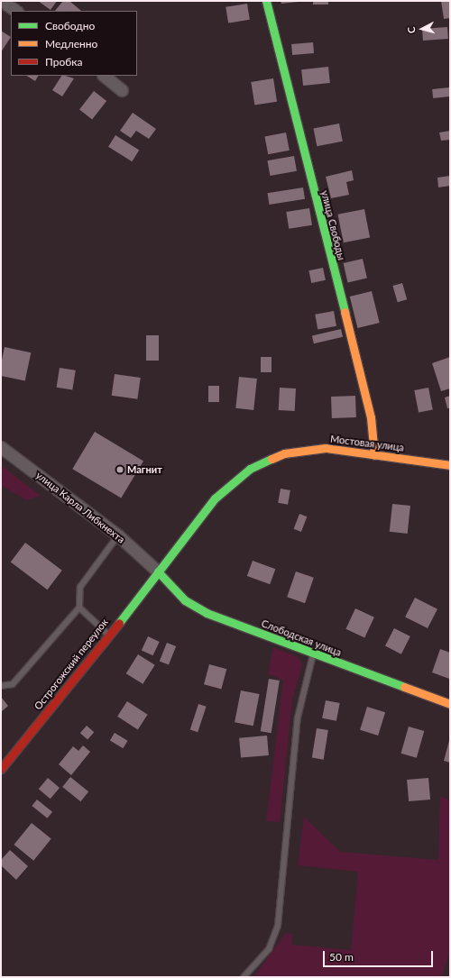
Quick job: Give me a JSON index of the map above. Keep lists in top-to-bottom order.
{
  "streets": {
    "street": [
      "улица Свободы",
      "Мостовая улица",
      "улица Карла Либкнехта",
      "Слободская улица",
      "Острогожский переулок"
    ]
  },
  "crossings": [
    ["улица Свободы", "Мостовая улица"],
    ["Мостовая улица", "улица Карла Либкнехта"],
    ["Мостовая улица", "Слободская улица"],
    ["Мостовая улица", "Острогожский переулок"],
    ["улица Карла Либкнехта", "Слободская улица"],
    ["улица Карла Либкнехта", "Острогожский переулок"],
    ["Слободская улица", "Острогожский переулок"]
  ],
  "places": ["Магнит"],
  "legend": ["Свободно", "Медленно", "Пробка"],
  "scale_bar": "50 m",
  "north": "left"
}
